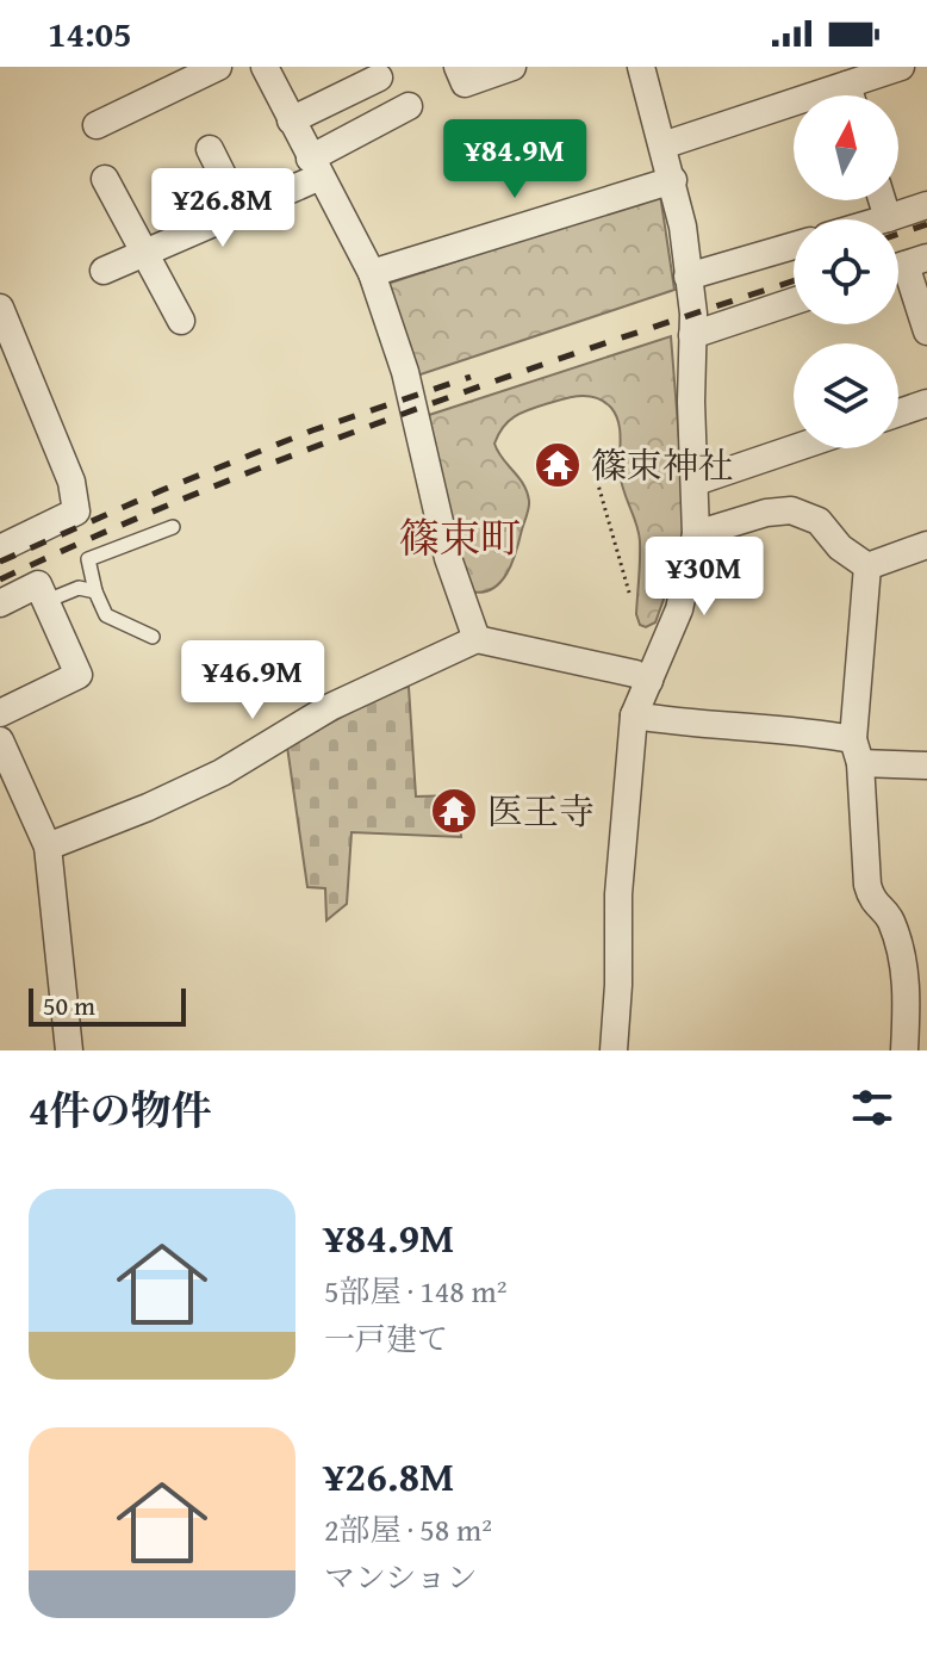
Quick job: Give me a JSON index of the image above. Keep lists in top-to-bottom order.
{
  "districts": ["篠束町"],
  "places": {
    "temple": ["篠束神社", "医王寺"]
  },
  "scale_bar": "50 m",
  "north": "top",
  "page": {
    "status": "14:05",
    "price": [
      "¥84.9M",
      "¥26.8M",
      "¥30M",
      "¥46.9M"
    ],
    "scale": "50 m",
    "heading": "4件の物件",
    "list": [
      {
        "name": "¥84.9M",
        "note": "5部屋 · 148 m² · 一戸建て"
      },
      {
        "name": "¥26.8M",
        "note": "2部屋 · 58 m² · マンション"
      }
    ]
  }
}
